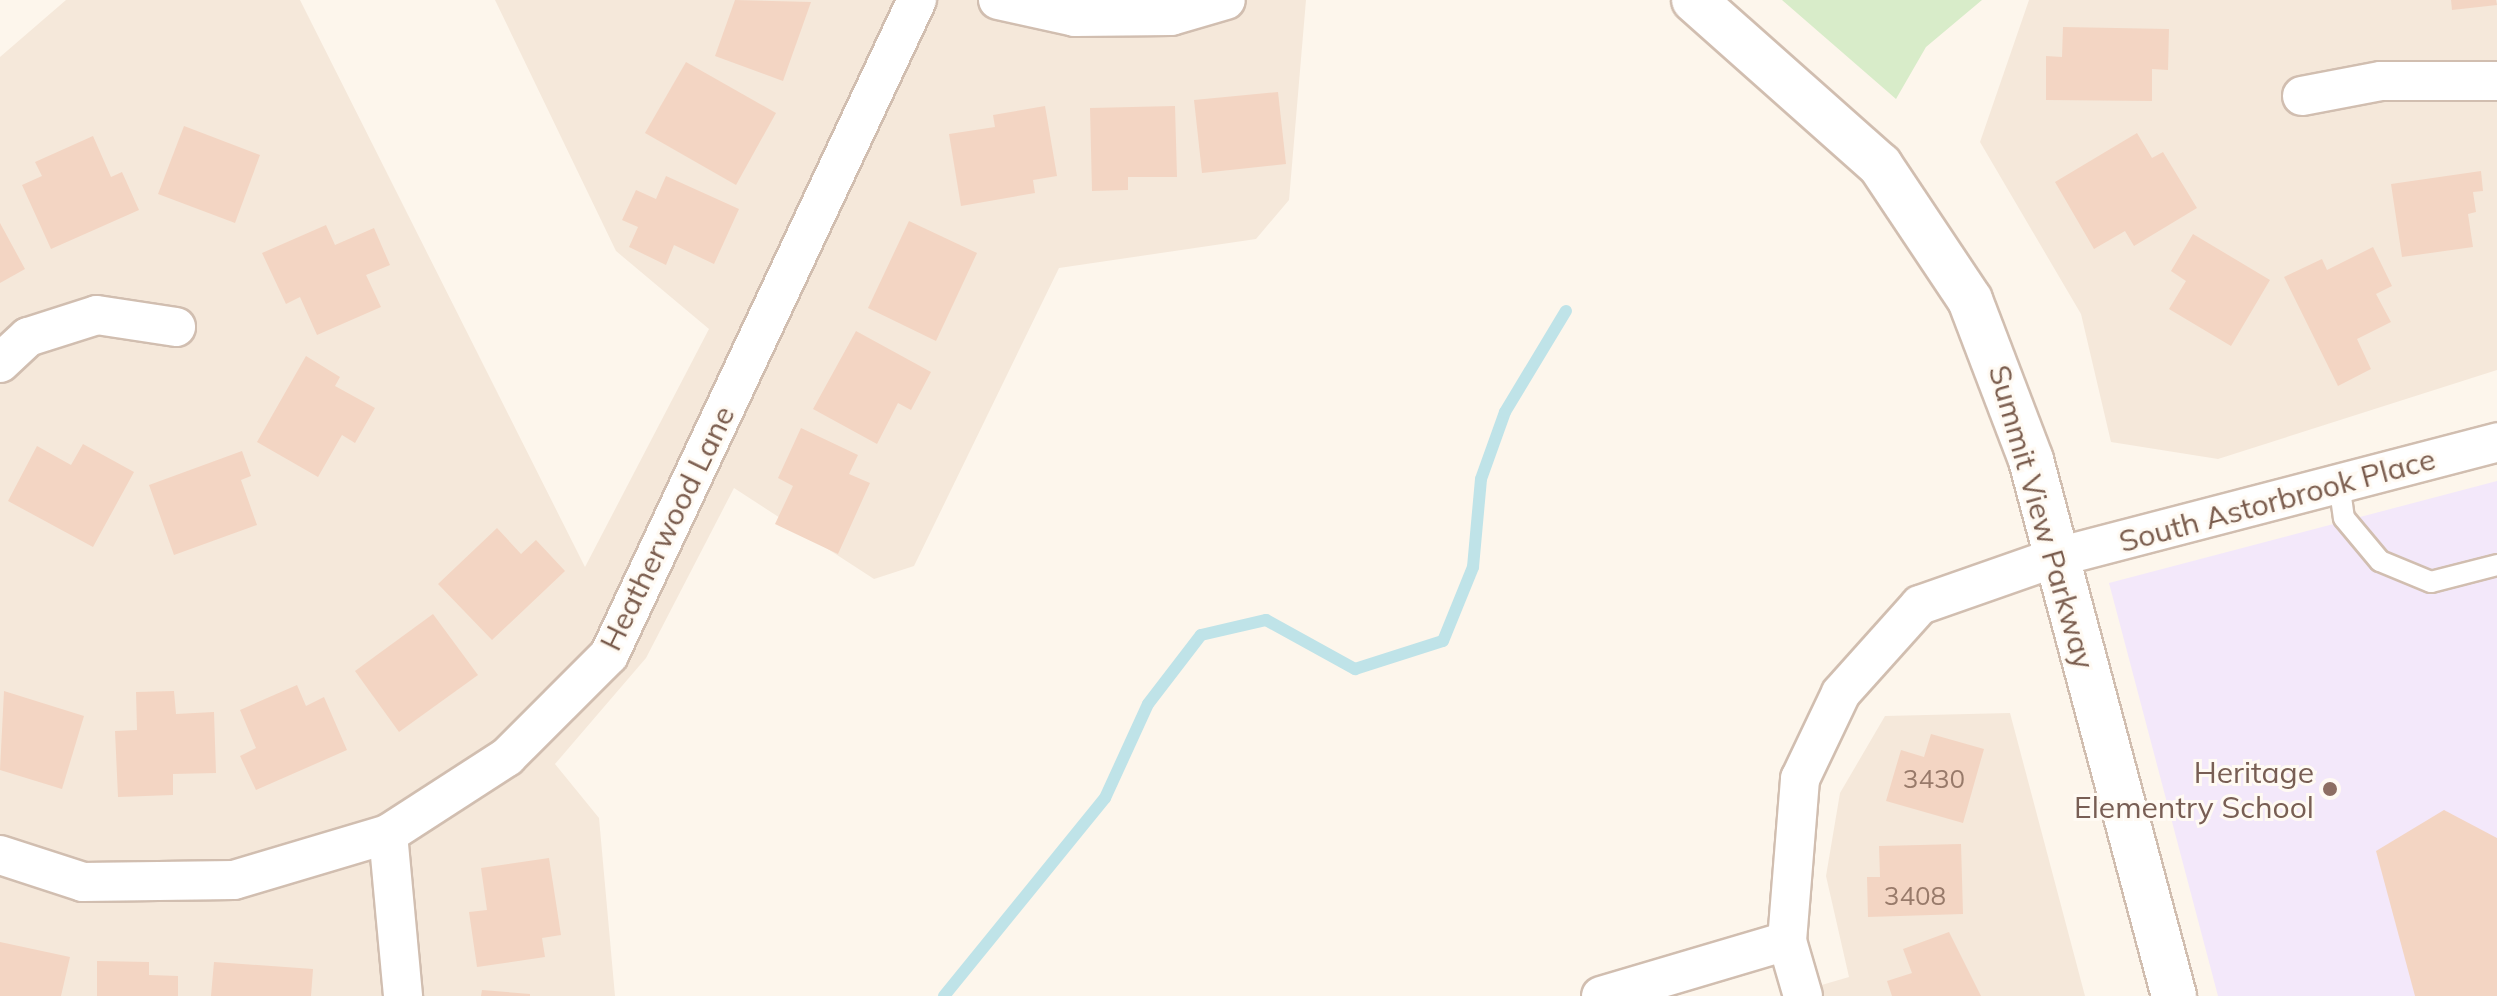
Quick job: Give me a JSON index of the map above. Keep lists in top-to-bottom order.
{
  "streets": {
    "street": ["South Astorbrook Place", "Summit View Parkway", "Heatherwood Lane"]
  },
  "crossings": [
    ["South Astorbrook Place", "Summit View Parkway"]
  ],
  "places": ["Heritage Elementry School"],
  "house_numbers": ["3430", "3408"]
}
